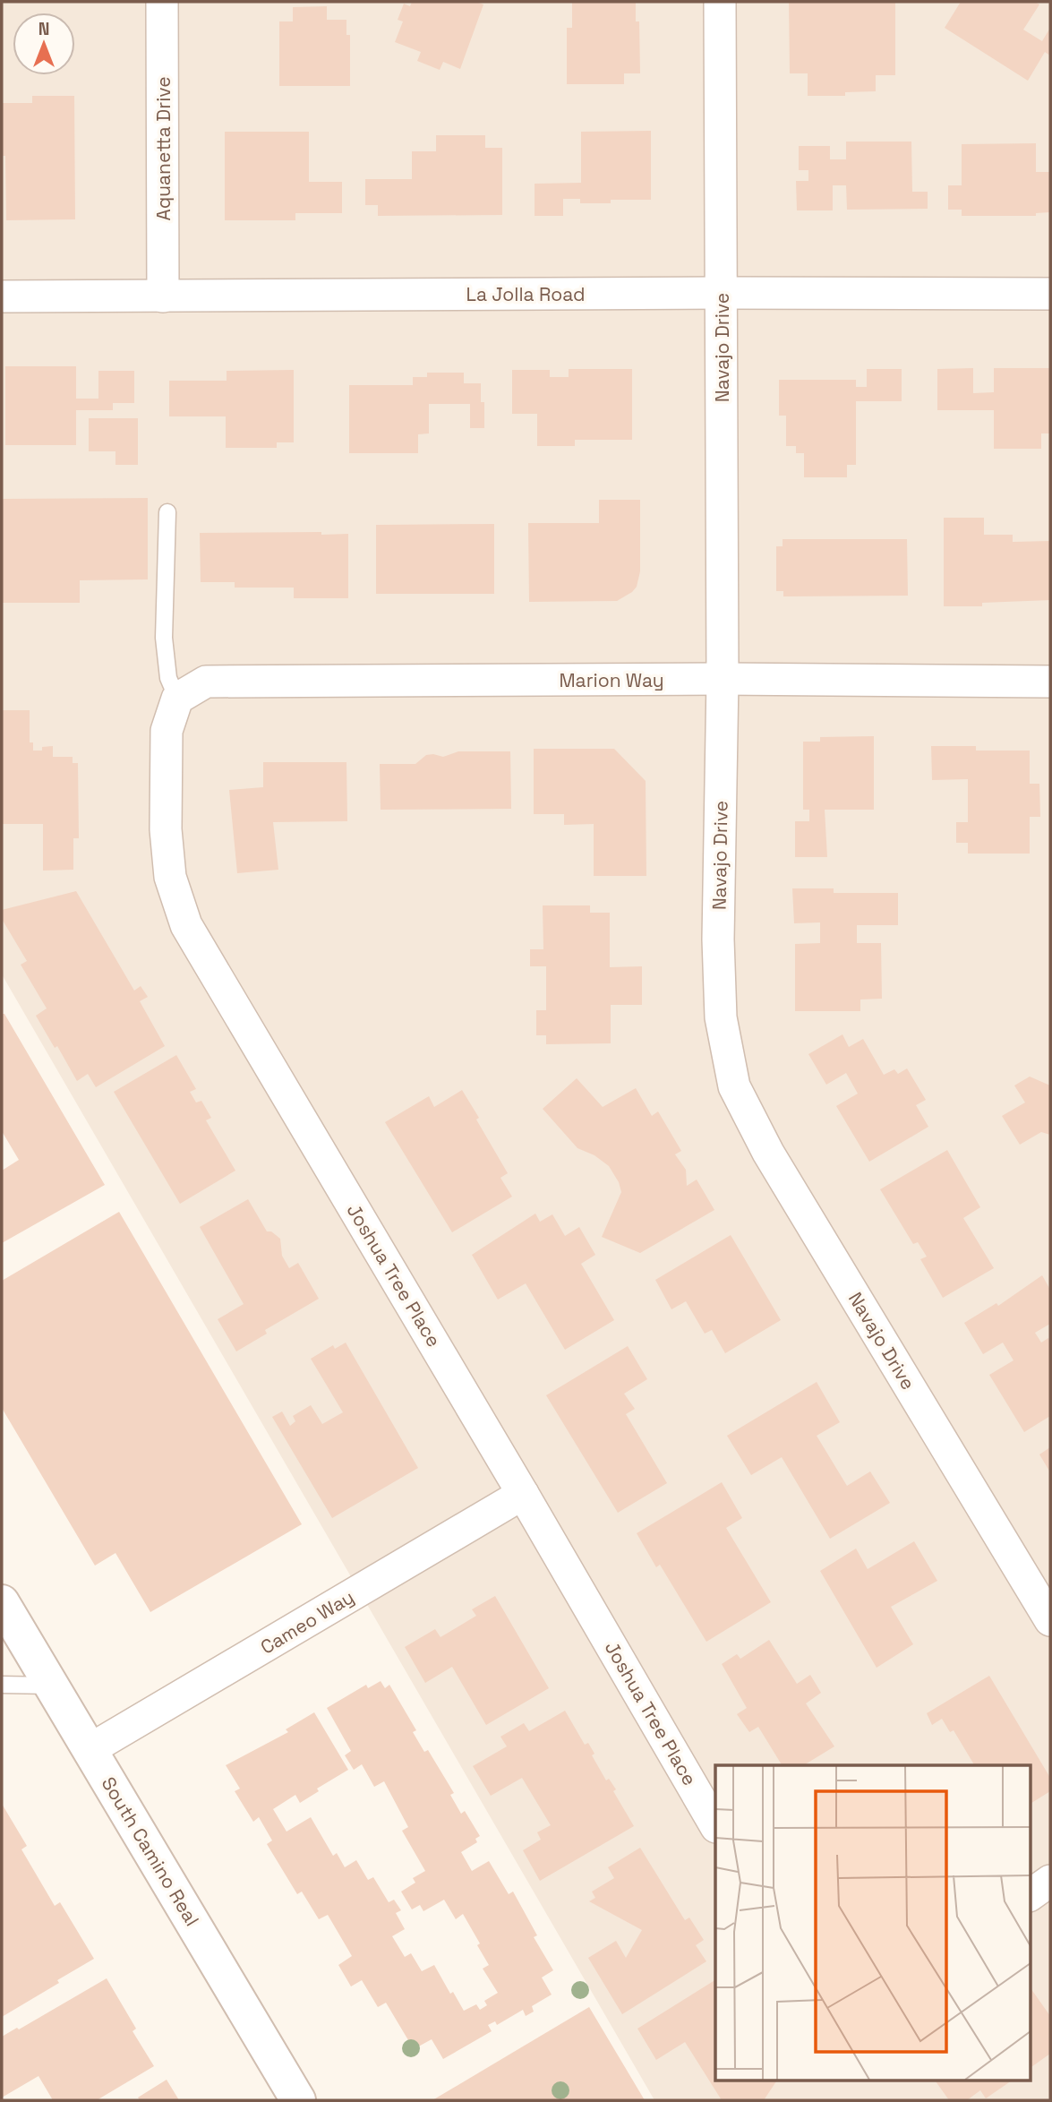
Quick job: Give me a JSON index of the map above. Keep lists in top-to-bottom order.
{
  "streets": {
    "street": [
      "Aquanetta Drive",
      "La Jolla Road",
      "Navajo Drive",
      "Marion Way",
      "Joshua Tree Place",
      "Cameo Way",
      "South Camino Real"
    ]
  },
  "crossings": [
    ["Aquanetta Drive", "La Jolla Road"],
    ["La Jolla Road", "Navajo Drive"],
    ["Navajo Drive", "Marion Way"],
    ["Marion Way", "Joshua Tree Place"],
    ["Joshua Tree Place", "Cameo Way"],
    ["Cameo Way", "South Camino Real"]
  ],
  "north": "top"
}
